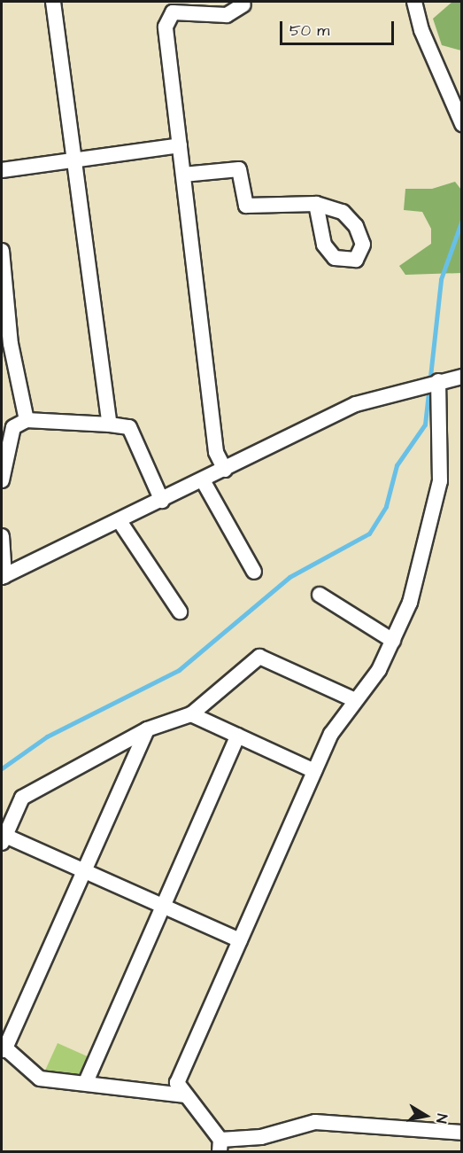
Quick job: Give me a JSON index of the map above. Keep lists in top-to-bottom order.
{
  "scale_bar": "50 m",
  "north": "right"
}
